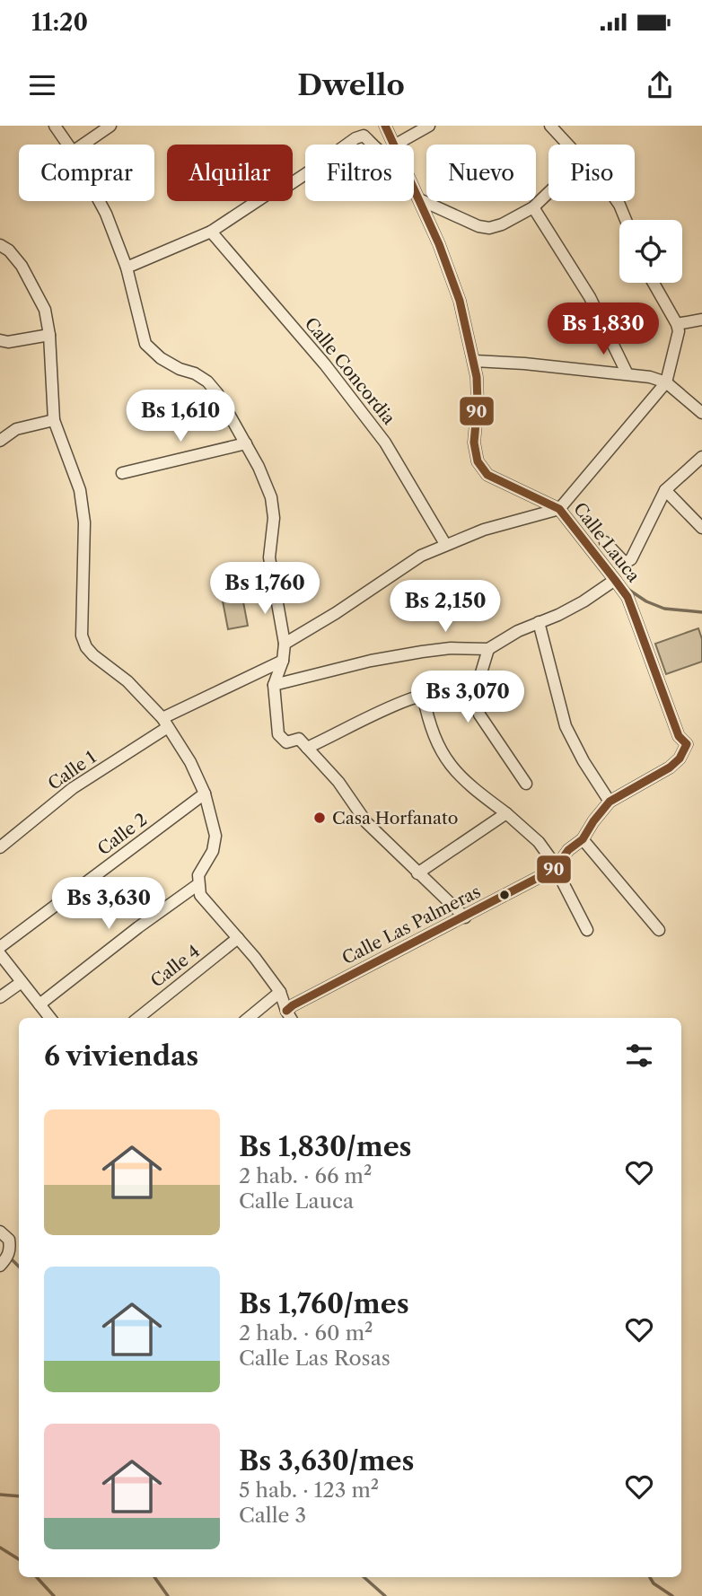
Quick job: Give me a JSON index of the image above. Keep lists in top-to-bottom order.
{
  "streets": {
    "street": [
      "Calle Concordia",
      "Calle Lauca",
      "Calle 1",
      "Calle 2",
      "Calle Las Palmeras",
      "Calle 4"
    ]
  },
  "crossings": [
    ["Calle Lauca", "Calle Las Palmeras"]
  ],
  "places": ["Casa Horfanato"],
  "lines": ["transit line 90"],
  "page": {
    "status": "11:20",
    "header": "Dwello",
    "chip": [
      "Comprar",
      "Alquilar",
      "Filtros",
      "Nuevo",
      "Piso"
    ],
    "price": [
      "Bs 1,830",
      "Bs 1,610",
      "Bs 1,760",
      "Bs 2,150",
      "Bs 3,070",
      "Bs 3,630"
    ],
    "heading": "6 viviendas",
    "list": [
      {
        "name": "Bs 1,830/mes",
        "note": "2 hab. · 66 m² · Calle Lauca"
      },
      {
        "name": "Bs 1,760/mes",
        "note": "2 hab. · 60 m² · Calle Las Rosas"
      },
      {
        "name": "Bs 3,630/mes",
        "note": "5 hab. · 123 m² · Calle 3"
      }
    ]
  }
}
